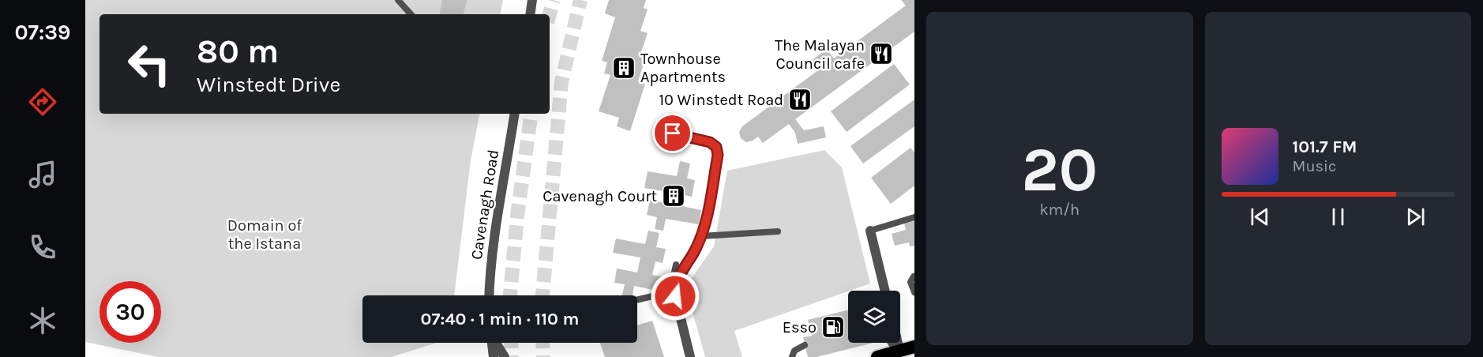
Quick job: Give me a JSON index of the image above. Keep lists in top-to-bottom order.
{
  "streets": {
    "street": ["Cavenagh Road"]
  },
  "parks": ["Domain of the Istana"],
  "places": {
    "restaurant": ["The Malayan Council cafe", "10 Winstedt Road"],
    "building": ["Townhouse Apartments", "Cavenagh Court"],
    "fuel station": ["Esso"]
  },
  "page": {
    "tabs": "07:39",
    "tile": ["20", "km/h"],
    "turn": ["80 m", "Winstedt Drive"],
    "song": ["101.7 FM", "Music"],
    "limit": "30",
    "trip": "07:40 · 1 min · 110 m"
  }
}
